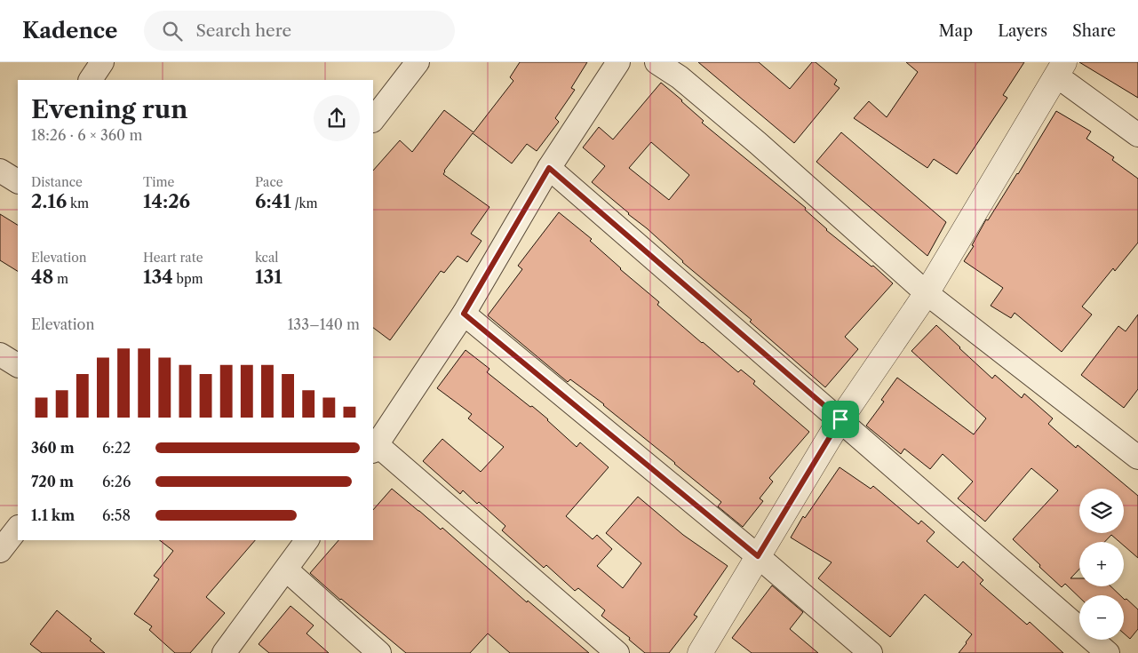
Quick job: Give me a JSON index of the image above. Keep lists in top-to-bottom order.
{
  "page": {
    "header": "Kadence",
    "search": "Search here",
    "nav": ["Map", "Layers", "Share"],
    "heading": ["Evening run", "18:26 · 6 × 360 m"],
    "stats": [
      ["Distance", "2.16 km"],
      ["Time", "14:26"],
      ["Pace", "6:41 /km"],
      ["Elevation", "48 m"],
      ["Heart rate", "134 bpm"],
      ["kcal", "131"]
    ],
    "chart": ["Elevation", "133–140 m"],
    "list": [
      {
        "name": "360 m",
        "note": "6:22"
      },
      {
        "name": "720 m",
        "note": "6:26"
      },
      {
        "name": "1.1 km",
        "note": "6:58"
      }
    ],
    "map_buttons": ["+", "−"]
  }
}
